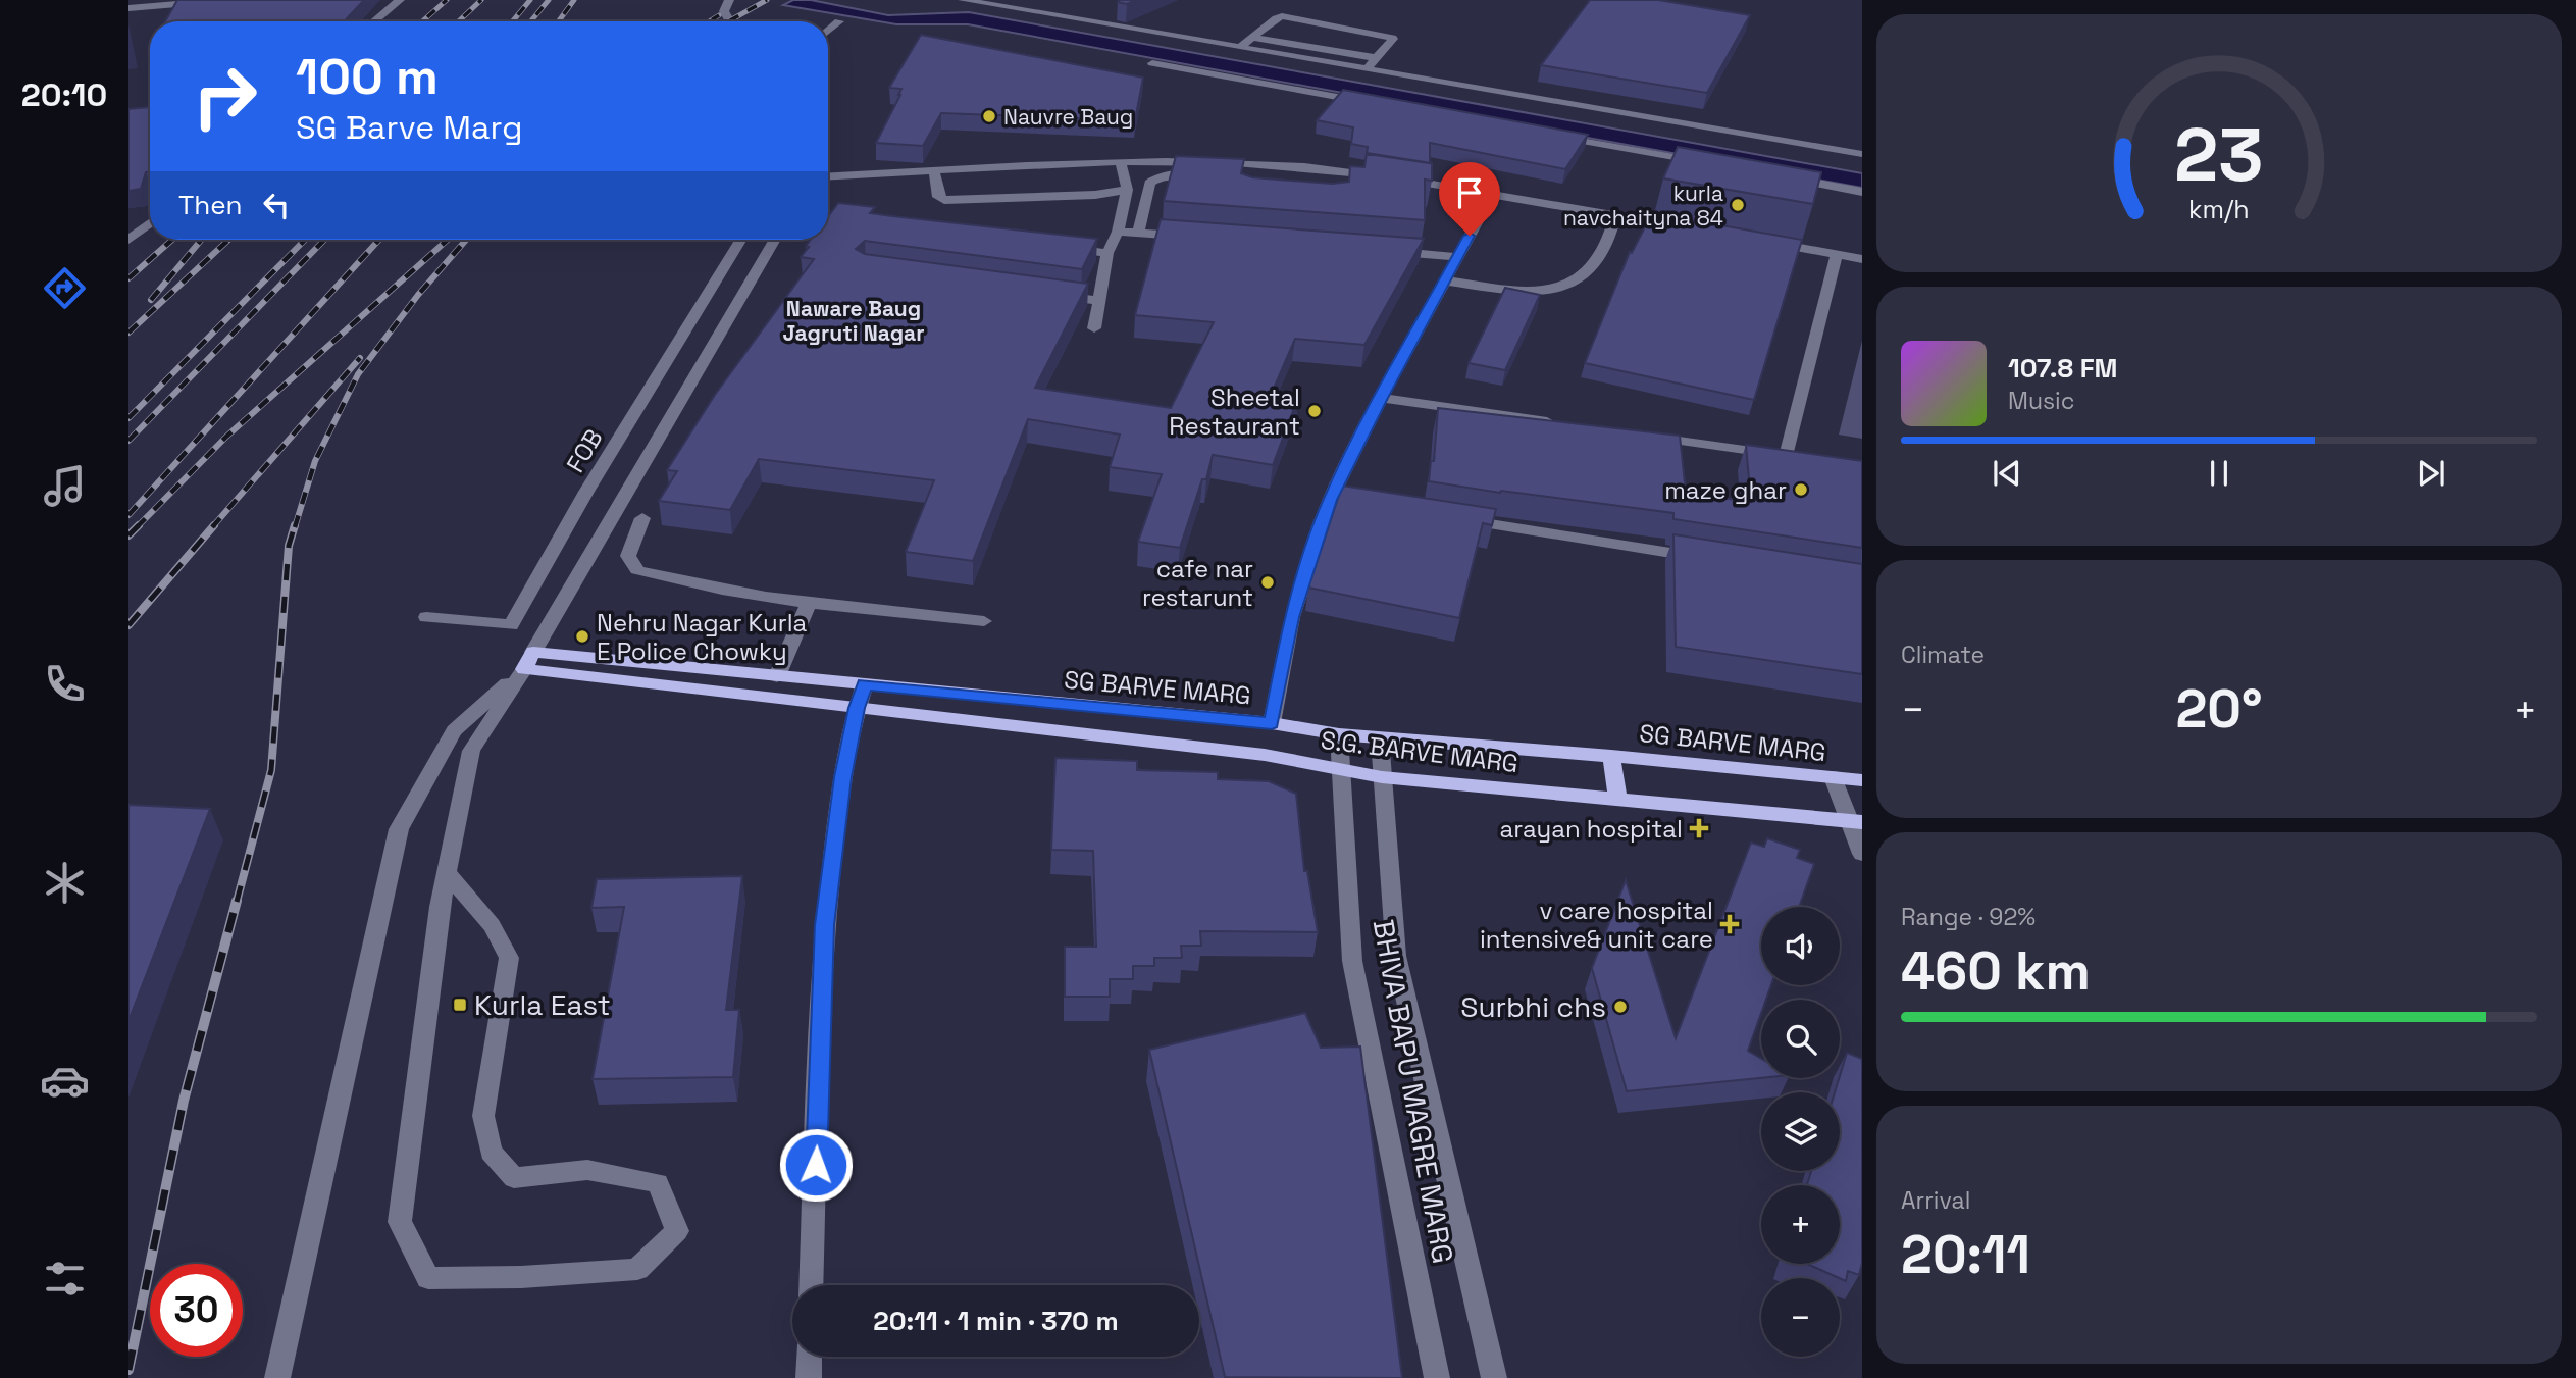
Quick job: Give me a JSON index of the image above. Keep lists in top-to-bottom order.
{
  "streets": {
    "main road": ["SG BARVE MARG", "S.G. BARVE MARG"],
    "street": ["FOB", "BHIVA BAPU MAGRE MARG"]
  },
  "crossings": [
    ["SG BARVE MARG", "S.G. BARVE MARG"],
    ["SG BARVE MARG", "BHIVA BAPU MAGRE MARG"],
    ["S.G. BARVE MARG", "BHIVA BAPU MAGRE MARG"]
  ],
  "districts": ["Naware Baug Jagruti Nagar"],
  "places": {
    "other": [
      "Nauvre Baug",
      "kurla navchaityna 84",
      "Sheetal Restaurant",
      "maze ghar",
      "cafe nar restarunt",
      "Nehru Nagar Kurla E Police Chowky",
      "Surbhi chs"
    ],
    "health": ["arayan hospital", "v care hospital intensive& unit care"],
    "transit": ["Kurla East"]
  },
  "page": {
    "tabs": "20:10",
    "turn": ["100 m", "SG Barve Marg"],
    "then": "Then",
    "song": ["107.8 FM", "Music"],
    "tile": [
      "Climate",
      ["Range · 92%", "460 km"],
      ["Arrival", "20:11"]
    ],
    "heat": ["−", "20°", "+"],
    "map_buttons": ["+", "−"],
    "limit": "30",
    "trip": "20:11 · 1 min · 370 m",
    "gauge": ["23", "km/h"]
  }
}
